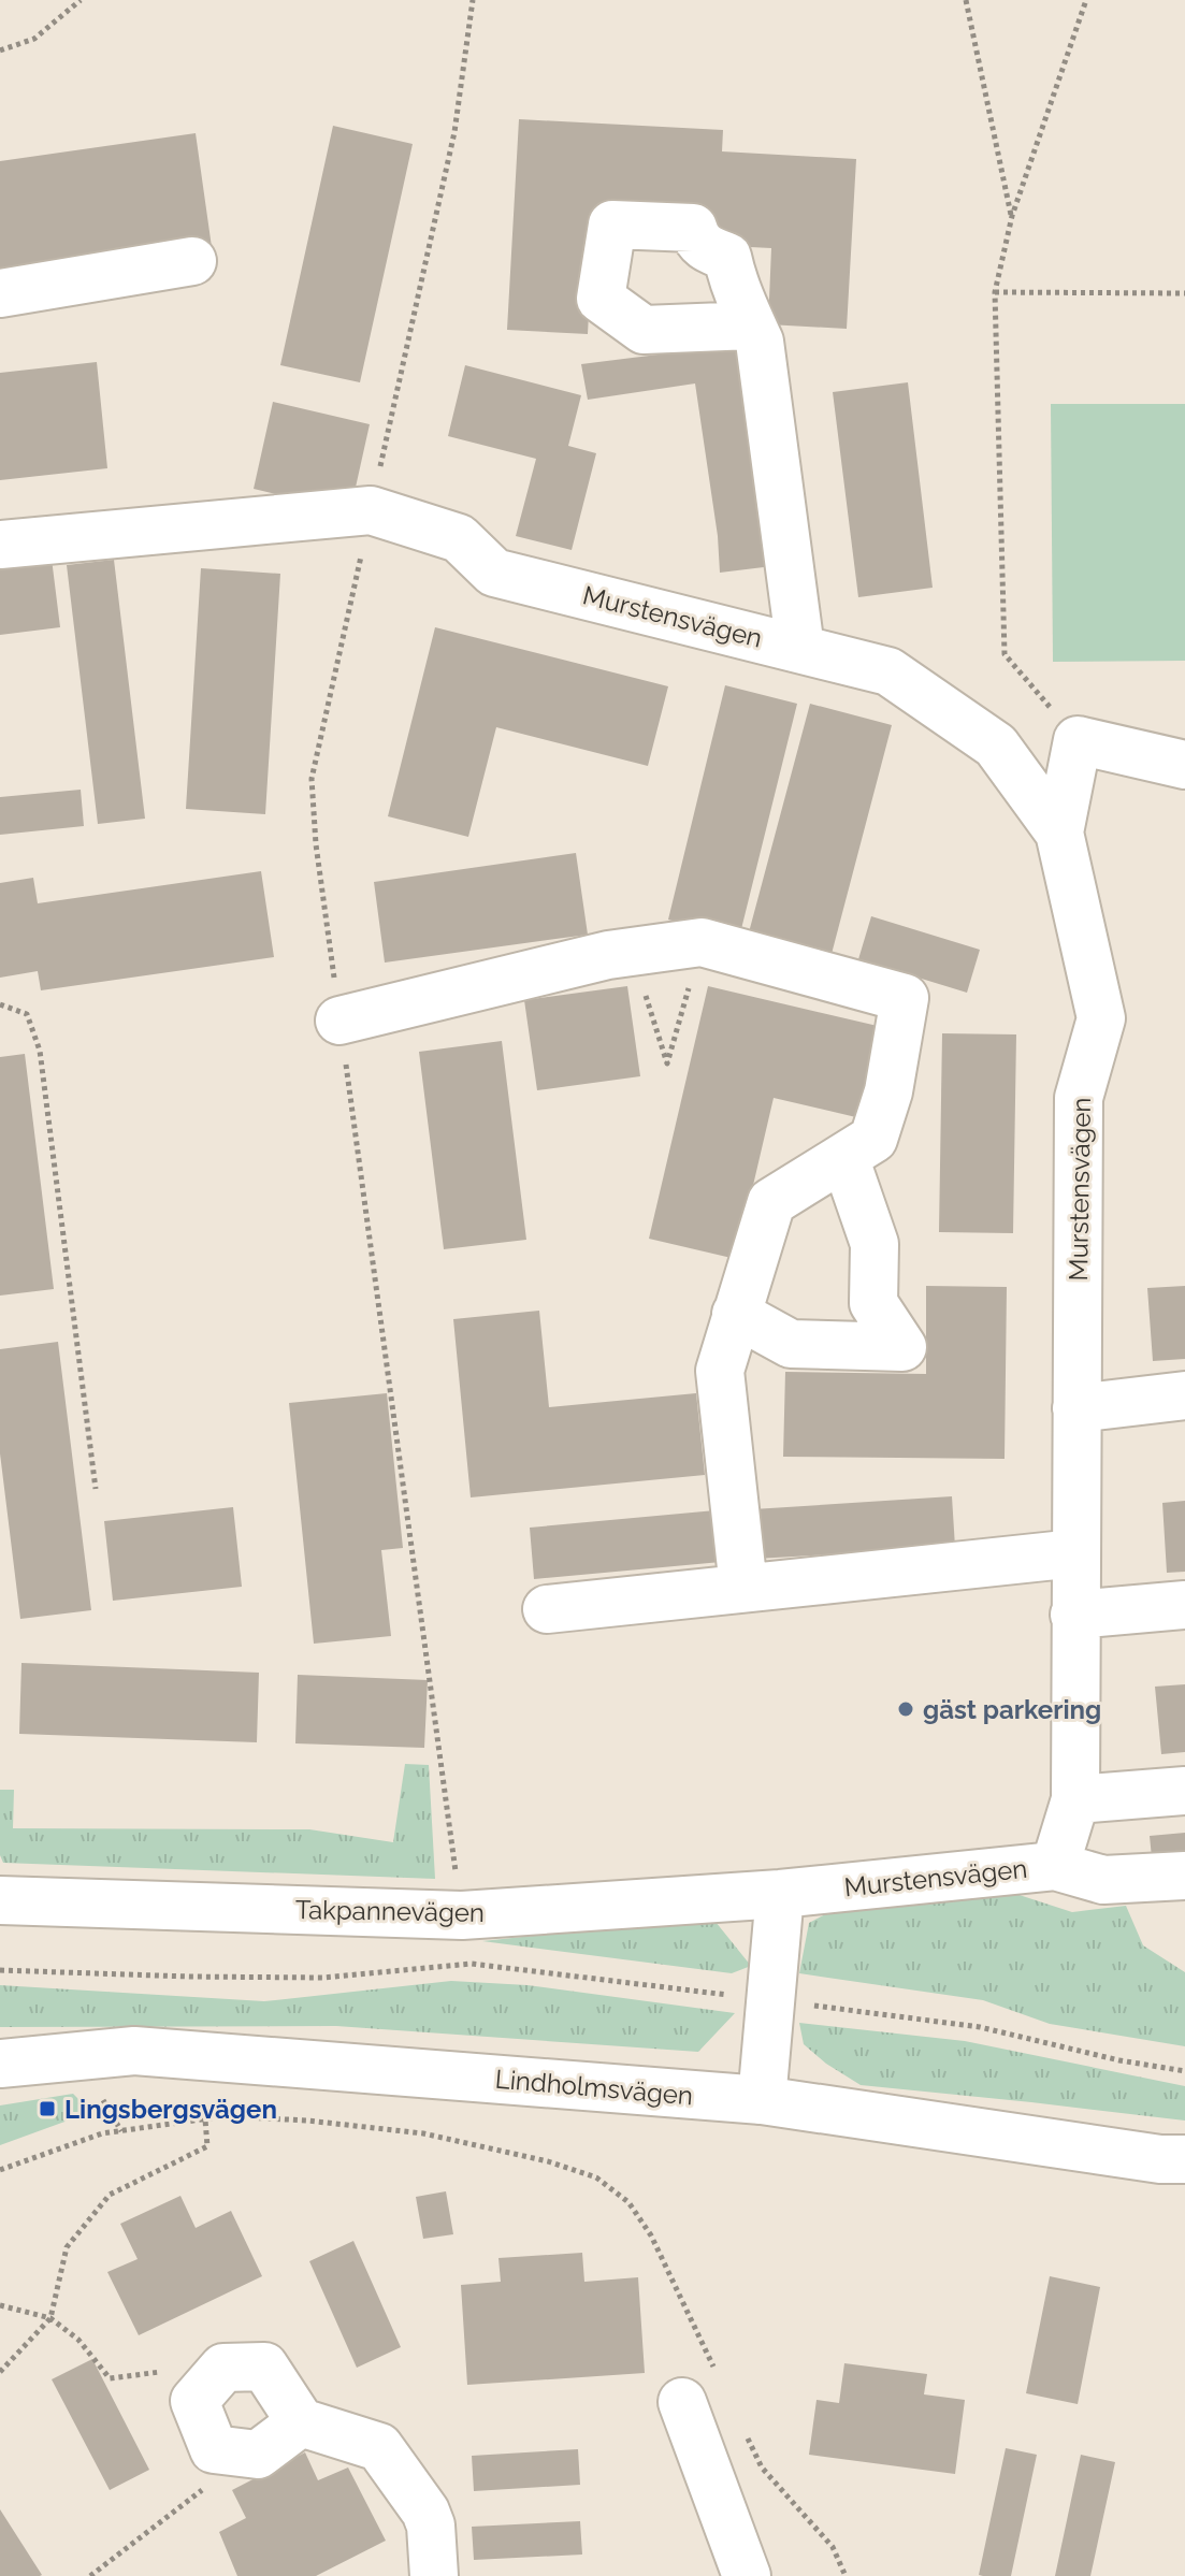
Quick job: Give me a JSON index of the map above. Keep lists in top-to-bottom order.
{
  "streets": {
    "street": ["Murstensvägen", "Takpannevägen", "Lindholmsvägen"]
  },
  "crossings": [
    ["Murstensvägen", "Takpannevägen"]
  ],
  "places": {
    "other": ["gäst parkering"],
    "transit": ["Lingsbergsvägen"]
  }
}
